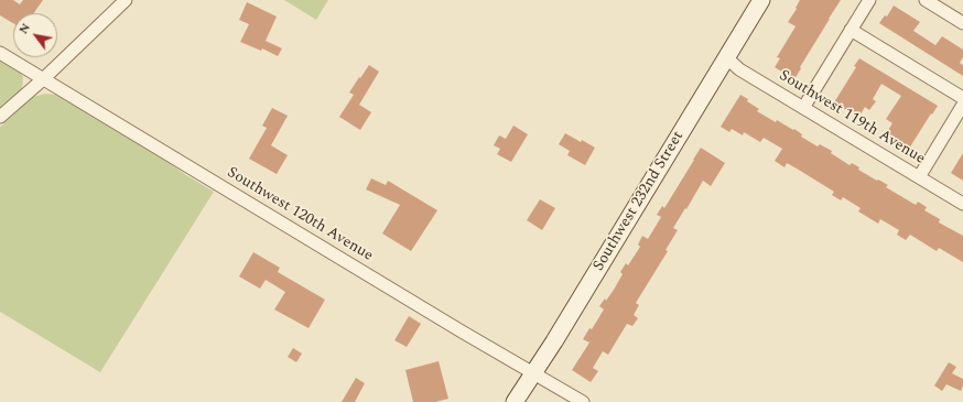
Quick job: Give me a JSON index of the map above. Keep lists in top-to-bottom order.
{
  "streets": {
    "street": ["Southwest 119th Avenue", "Southwest 232nd Street", "Southwest 120th Avenue"]
  },
  "crossings": [
    ["Southwest 119th Avenue", "Southwest 232nd Street"],
    ["Southwest 232nd Street", "Southwest 120th Avenue"]
  ],
  "north": "top left"
}
